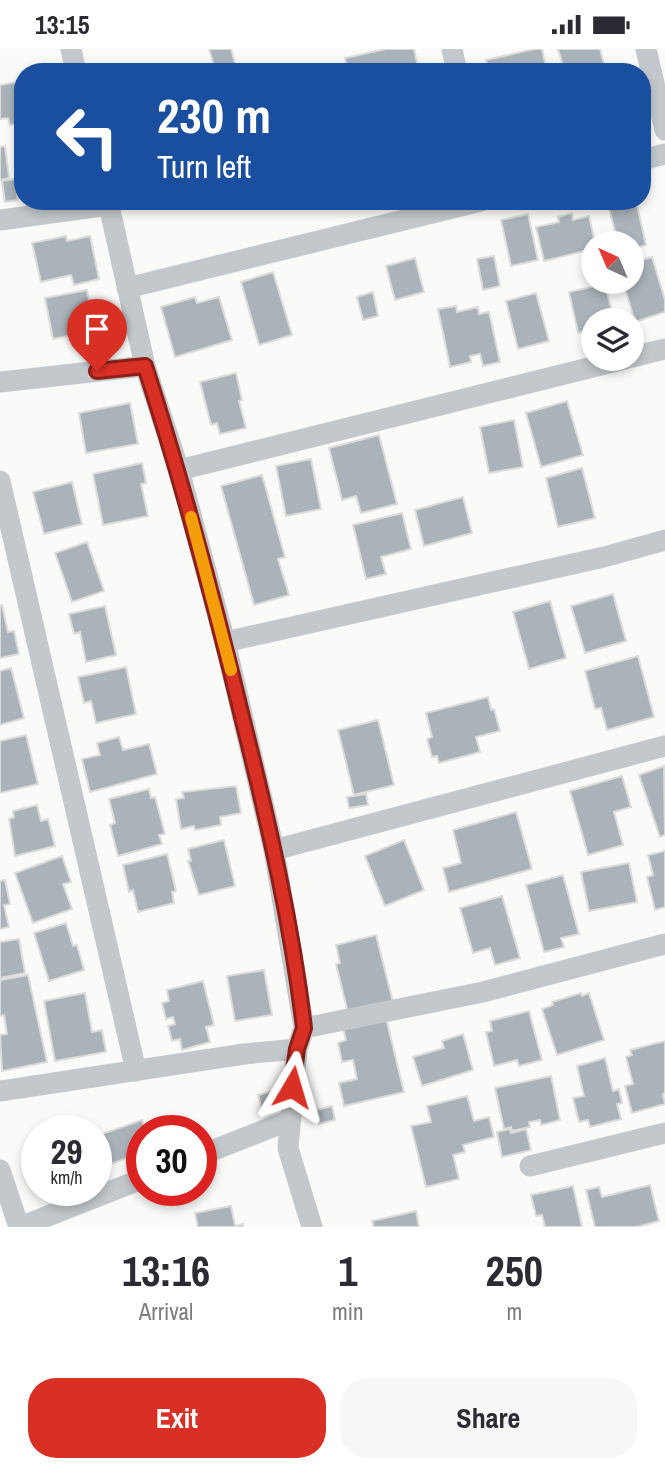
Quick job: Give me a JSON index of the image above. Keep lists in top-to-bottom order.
{
  "north": "top left",
  "page": {
    "status": "13:15",
    "turn": ["230 m", "Turn left"],
    "speed": "29 km/h",
    "limit": "30",
    "eta": [
      "13:16",
      "Arrival",
      "1",
      "min",
      "250",
      "m"
    ],
    "buttons": ["Exit", "Share"]
  }
}
